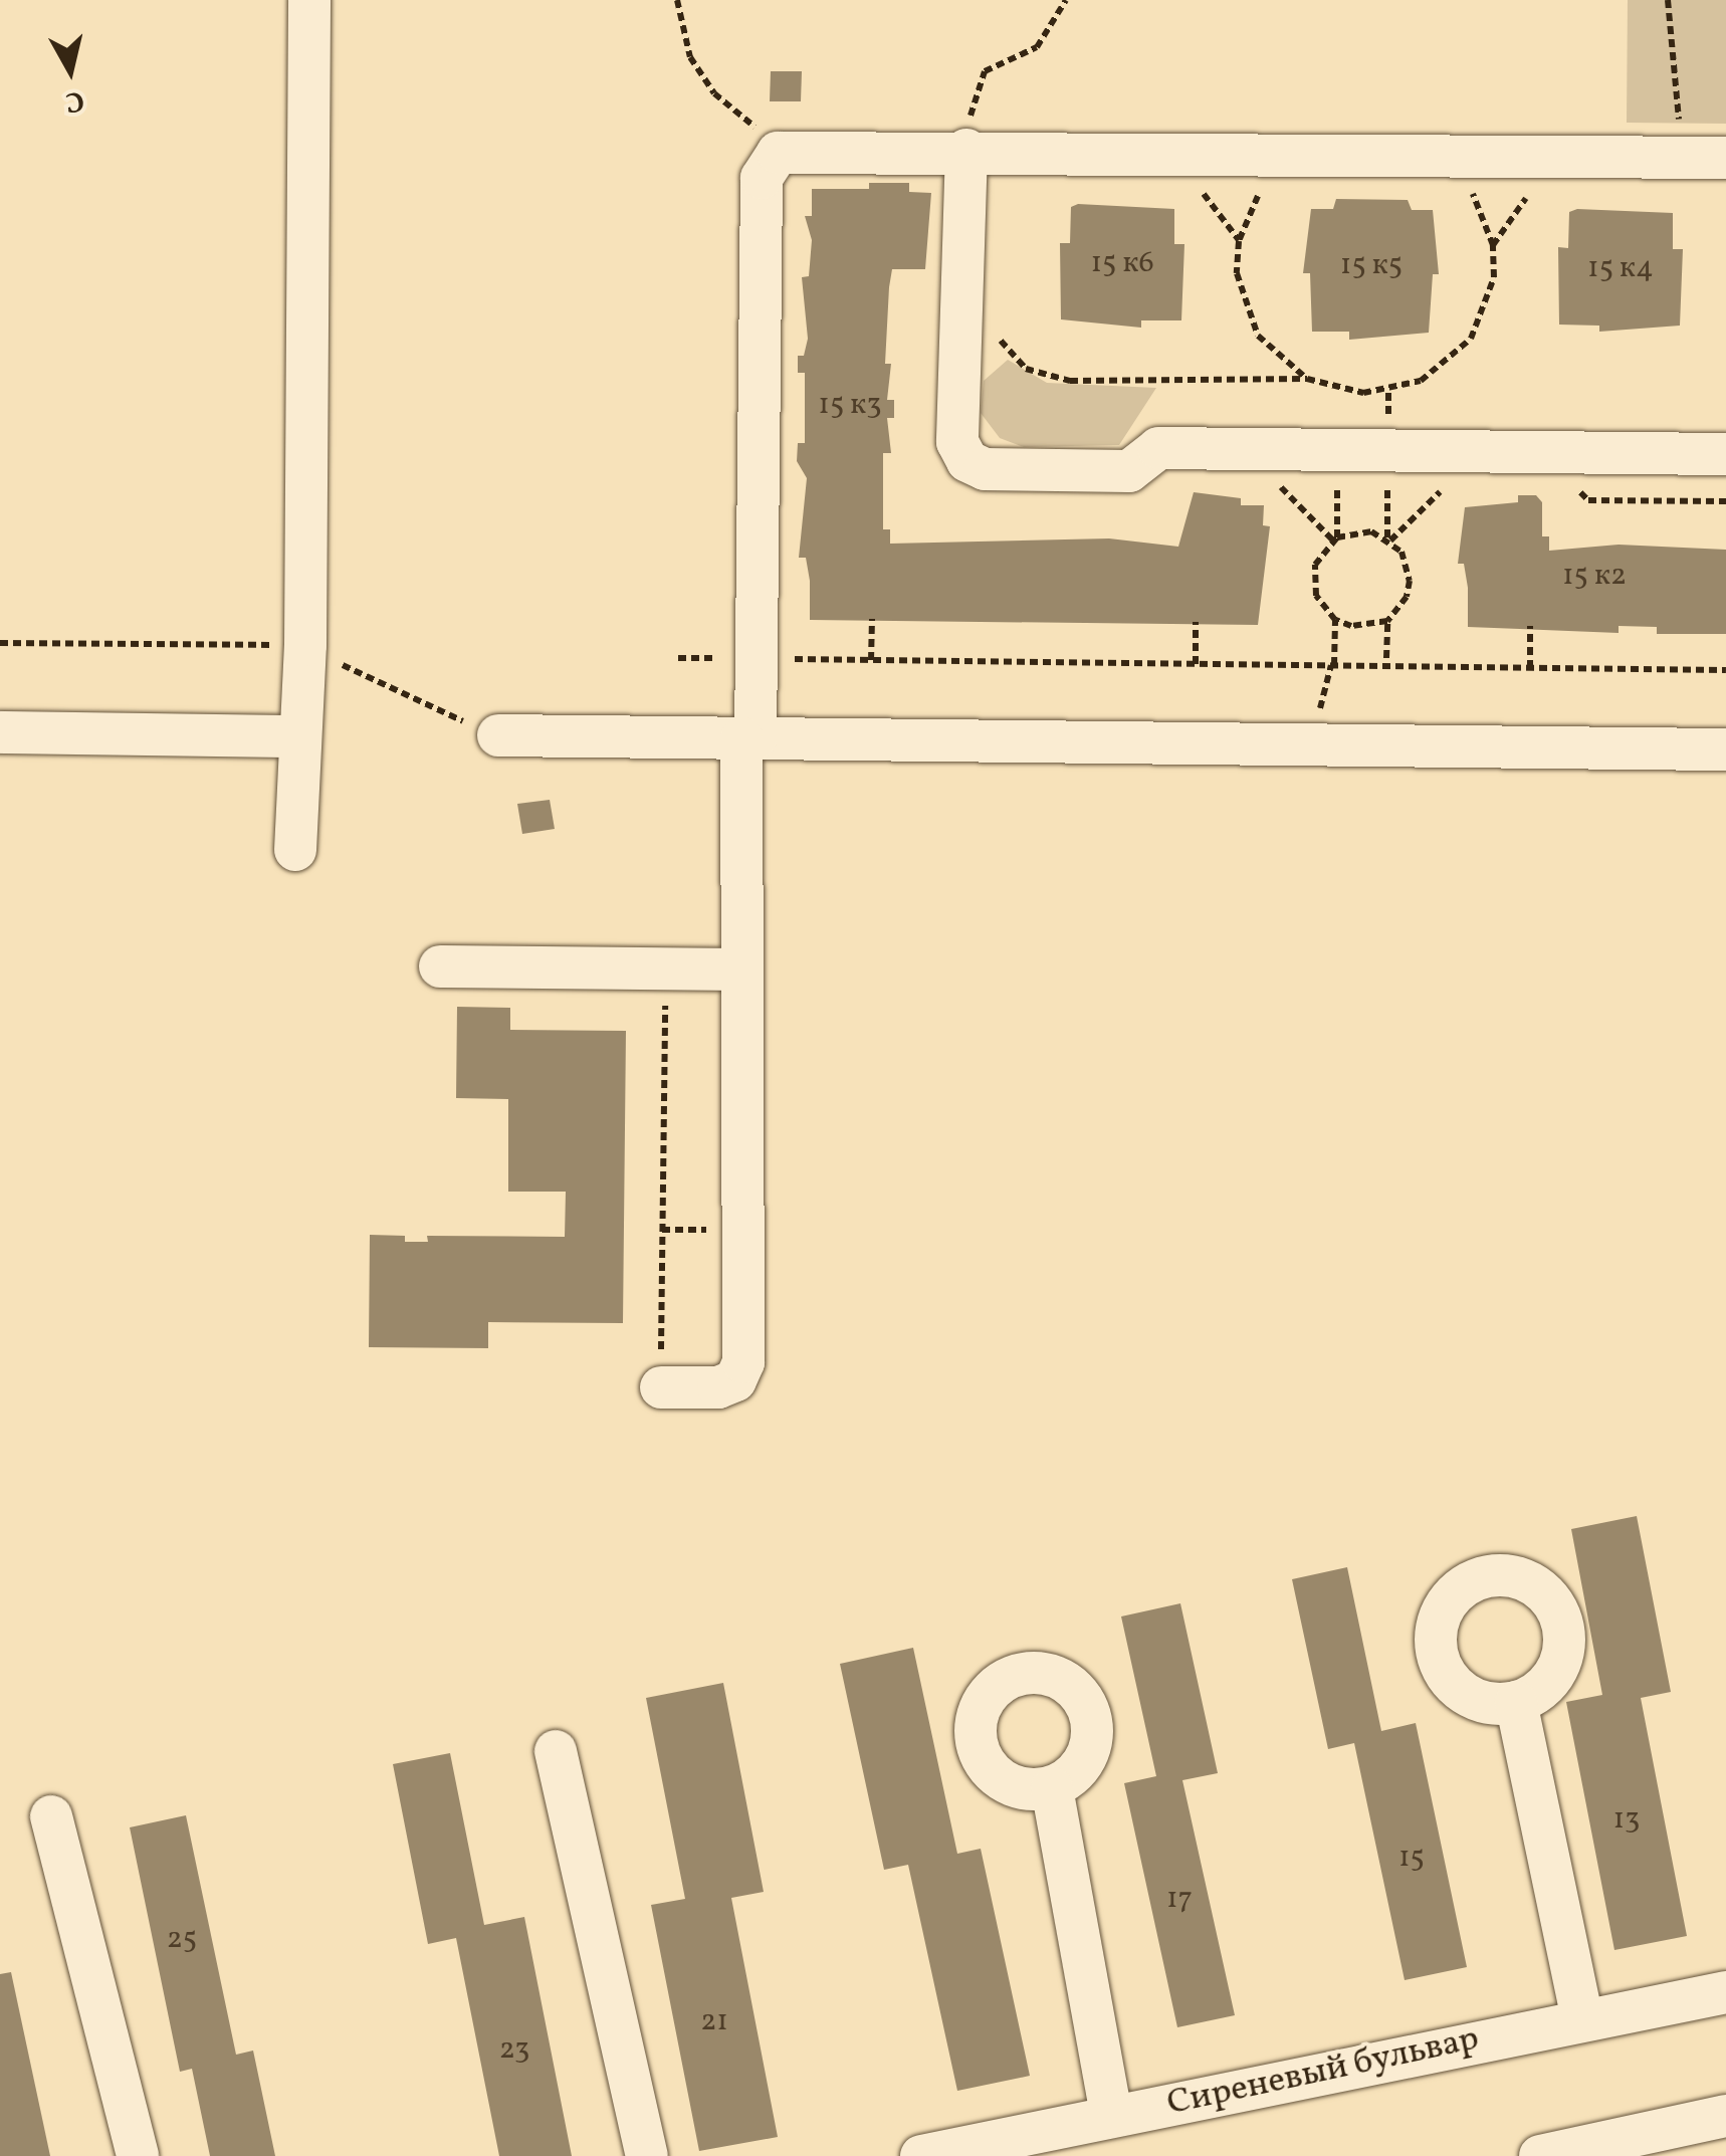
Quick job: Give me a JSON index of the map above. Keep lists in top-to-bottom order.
{
  "streets": {
    "lane": ["Сиреневый бульвар"]
  },
  "house_numbers": [
    "15 к6",
    "15 к5",
    "15 к4",
    "15 к3",
    "15 к2",
    "13",
    "15",
    "17",
    "25",
    "21",
    "23"
  ],
  "north": "bottom"
}
